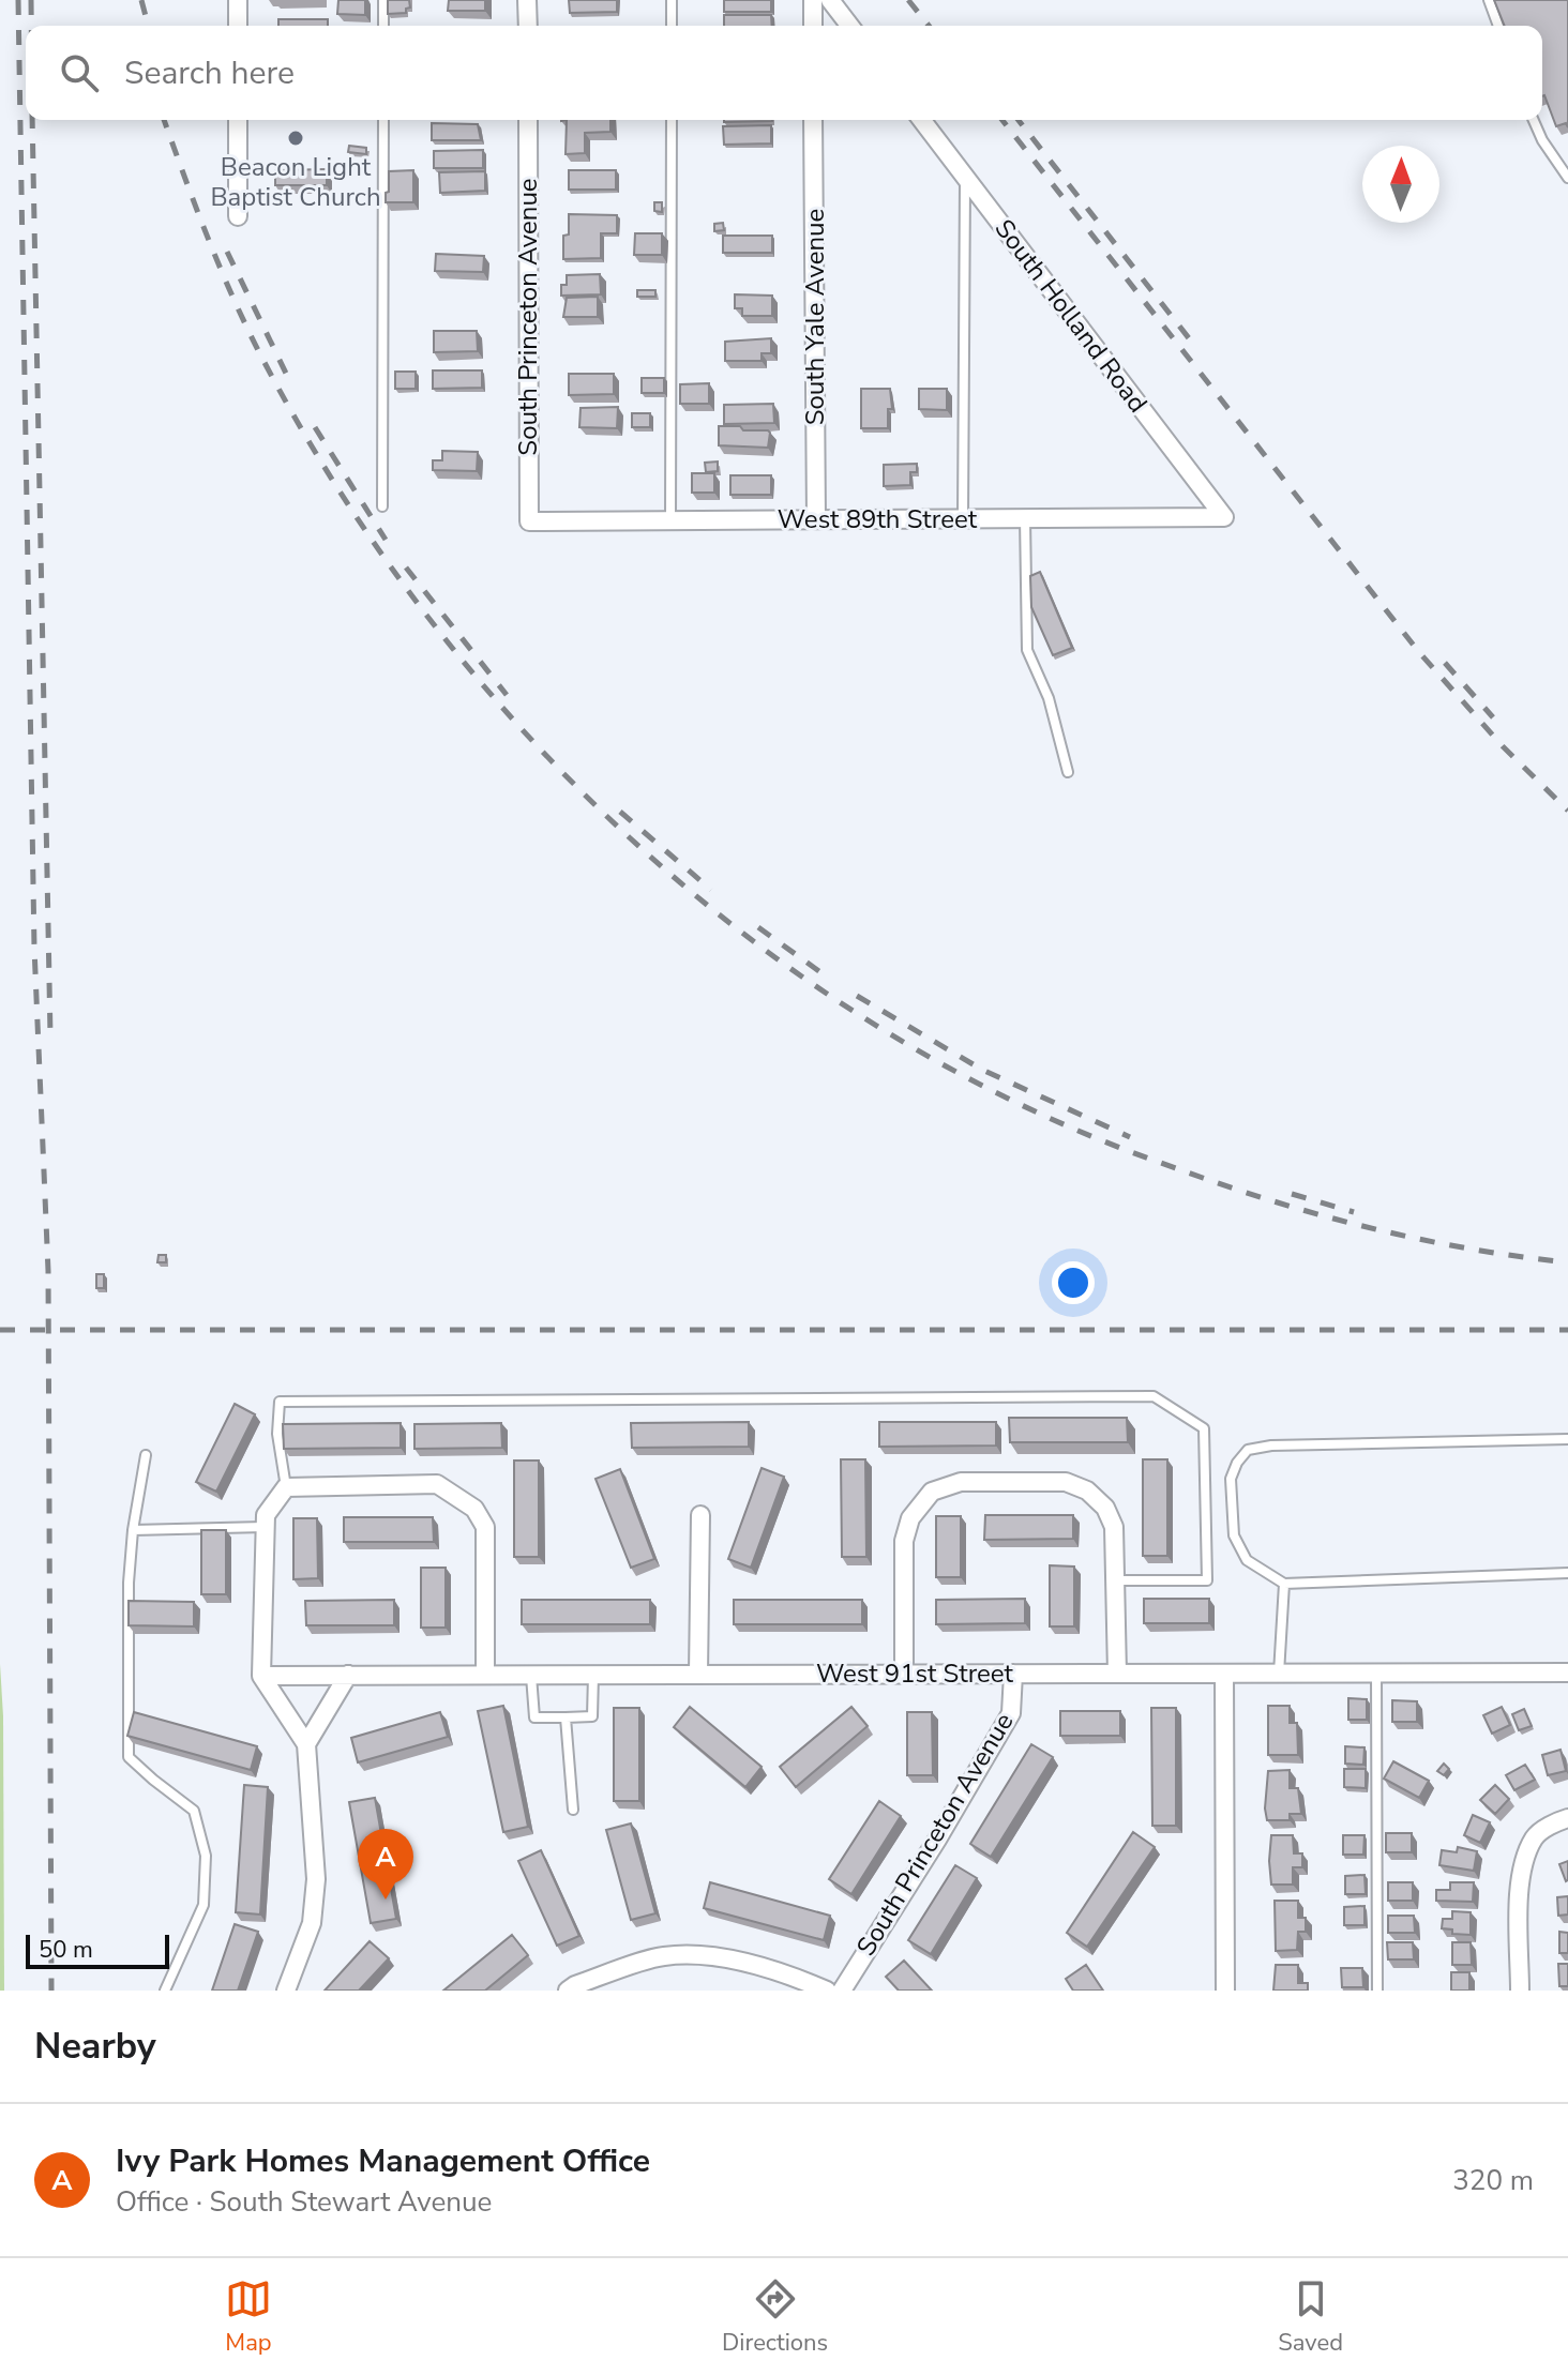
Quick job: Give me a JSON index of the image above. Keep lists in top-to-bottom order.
{
  "streets": {
    "street": [
      "South Holland Road",
      "South Princeton Avenue",
      "South Yale Avenue",
      "West 89th Street",
      "West 91st Street"
    ]
  },
  "crossings": [
    ["South Holland Road", "West 89th Street"],
    ["South Princeton Avenue", "West 89th Street"],
    ["South Princeton Avenue", "West 91st Street"],
    ["South Yale Avenue", "West 89th Street"]
  ],
  "places": ["Beacon Light Baptist Church"],
  "scale_bar": "50 m",
  "north": "top",
  "page": {
    "search": "Search here",
    "pins": "A",
    "scale": "50 m",
    "heading": "Nearby",
    "list": [
      {
        "mark": "A",
        "name": "Ivy Park Homes Management Office",
        "note": "Office · South Stewart Avenue",
        "value": "320 m"
      }
    ],
    "nav": ["Map", "Directions", "Saved"]
  }
}
